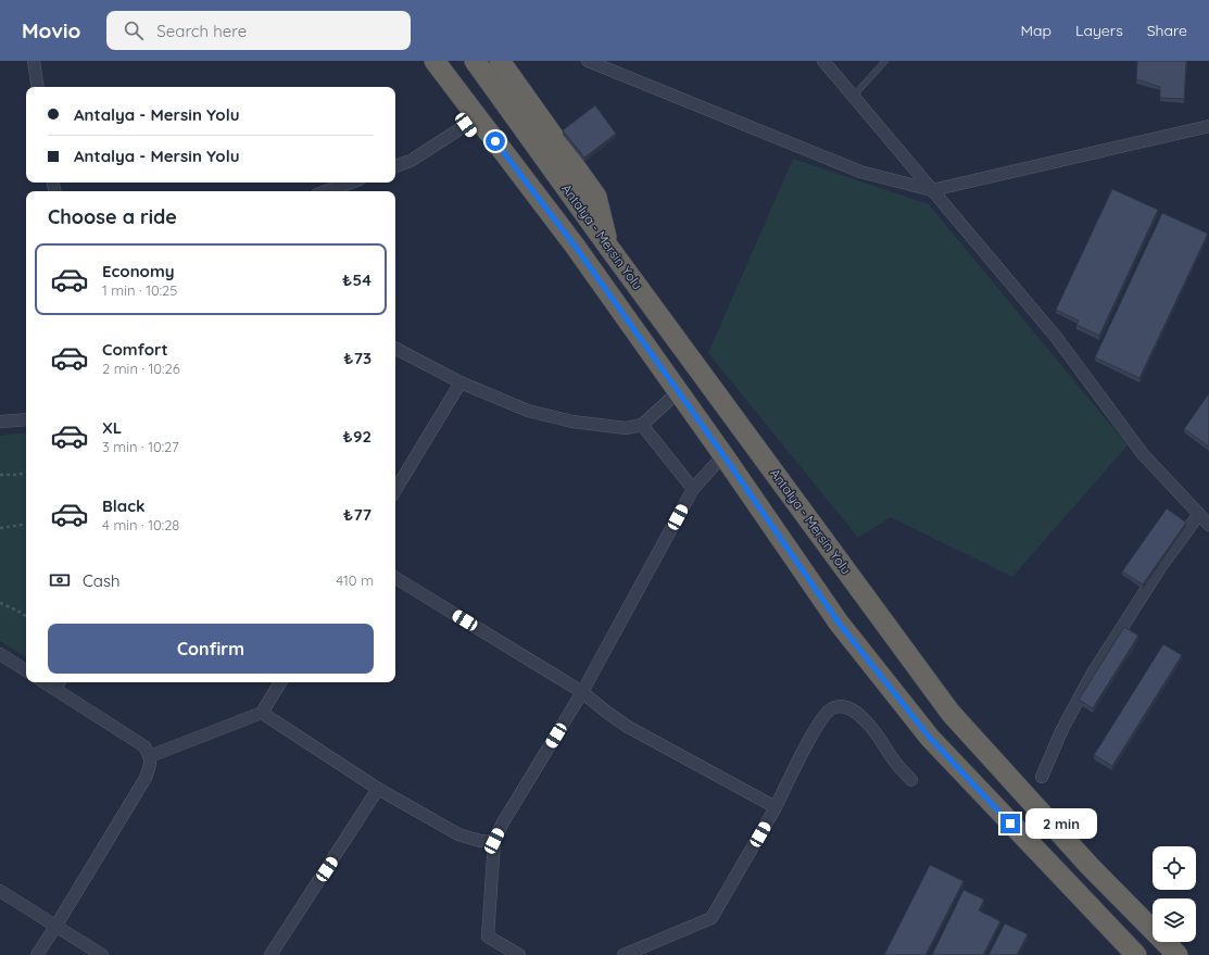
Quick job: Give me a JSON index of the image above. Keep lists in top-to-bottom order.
{
  "streets": {
    "highway": ["Antalya - Mersin Yolu"]
  },
  "page": {
    "header": "Movio",
    "search": "Search here",
    "nav": ["Map", "Layers", "Share"],
    "banner": ["Antalya - Mersin Yolu", "Antalya - Mersin Yolu"],
    "heading": "Choose a ride",
    "list": [
      {
        "name": "Economy",
        "note": "1 min · 10:25",
        "value": "₺54"
      },
      {
        "name": "Comfort",
        "note": "2 min · 10:26",
        "value": "₺73"
      },
      {
        "name": "XL",
        "note": "3 min · 10:27",
        "value": "₺92"
      },
      {
        "name": "Black",
        "note": "4 min · 10:28",
        "value": "₺77"
      }
    ],
    "pay": ["Cash", "410 m"],
    "buttons": "Confirm",
    "bubble": "2 min"
  }
}
